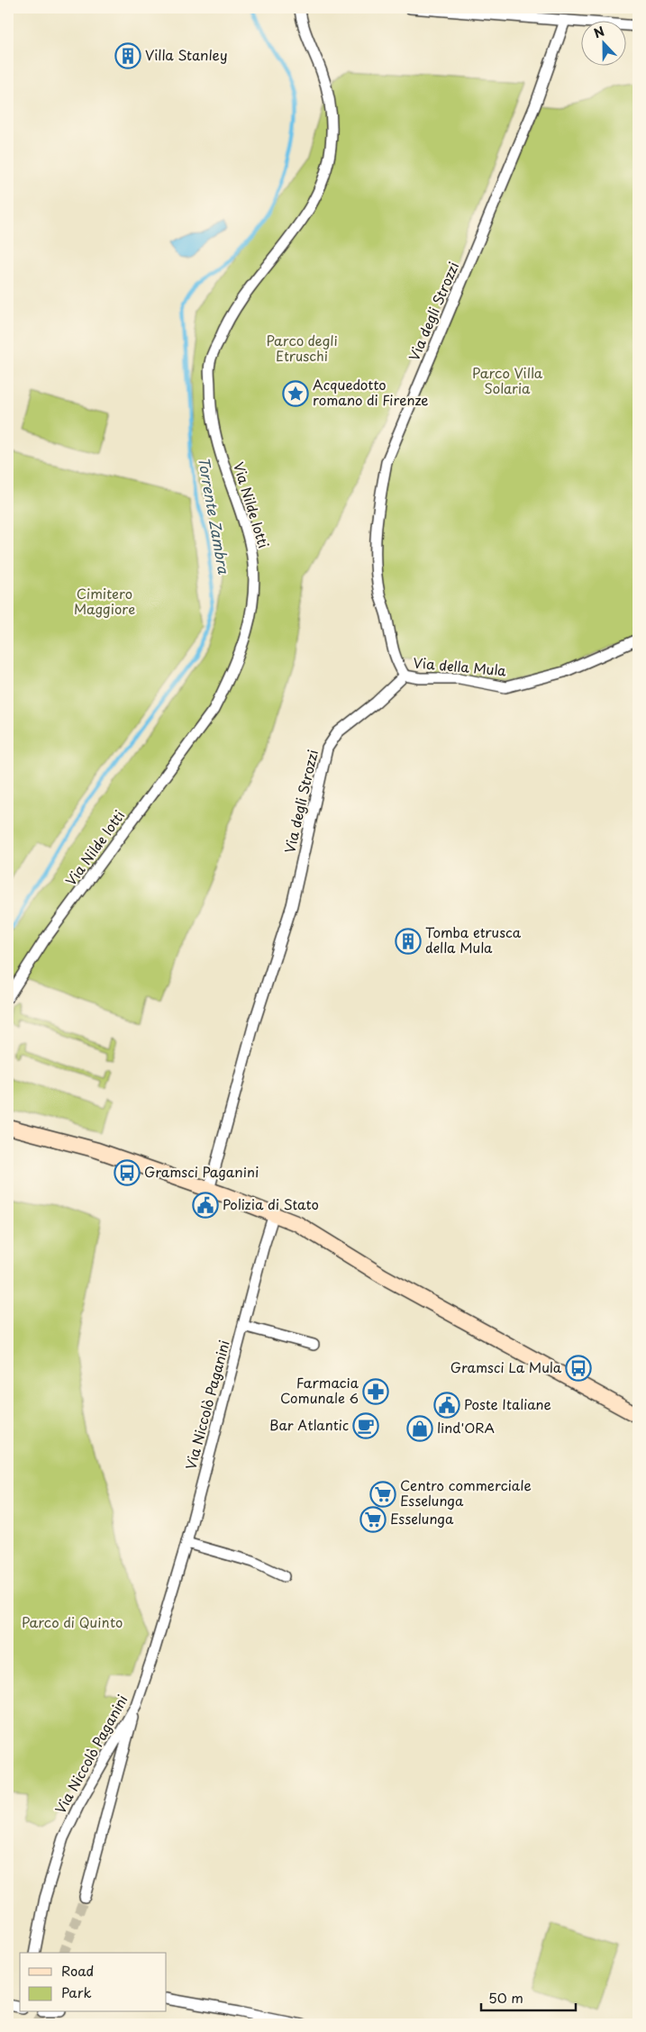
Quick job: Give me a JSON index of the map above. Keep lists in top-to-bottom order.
{
  "streets": {
    "street": [
      "Via degli Strozzi",
      "Via Nilde Iotti",
      "Via della Mula",
      "Via Niccolò Paganini"
    ]
  },
  "crossings": [
    ["Via degli Strozzi", "Via della Mula"]
  ],
  "water": ["Torrente Zambra"],
  "parks": [
    "Parco degli Etruschi",
    "Parco Villa Solaria",
    "Cimitero Maggiore",
    "Parco di Quinto"
  ],
  "places": {
    "building": ["Villa Stanley", "Tomba etrusca della Mula"],
    "place": ["Acquedotto romano di Firenze"],
    "bus stop": ["Gramsci Paganini", "Gramsci La Mula"],
    "public building": ["Polizia di Stato", "Poste Italiane"],
    "pharmacy": ["Farmacia Comunale 6"],
    "cafe": ["Bar Atlantic"],
    "shop": ["lind'ORA"],
    "supermarket": ["Centro commerciale Esselunga", "Esselunga"]
  },
  "legend": ["Road", "Park"],
  "scale_bar": "50 m",
  "north": "top"
}
